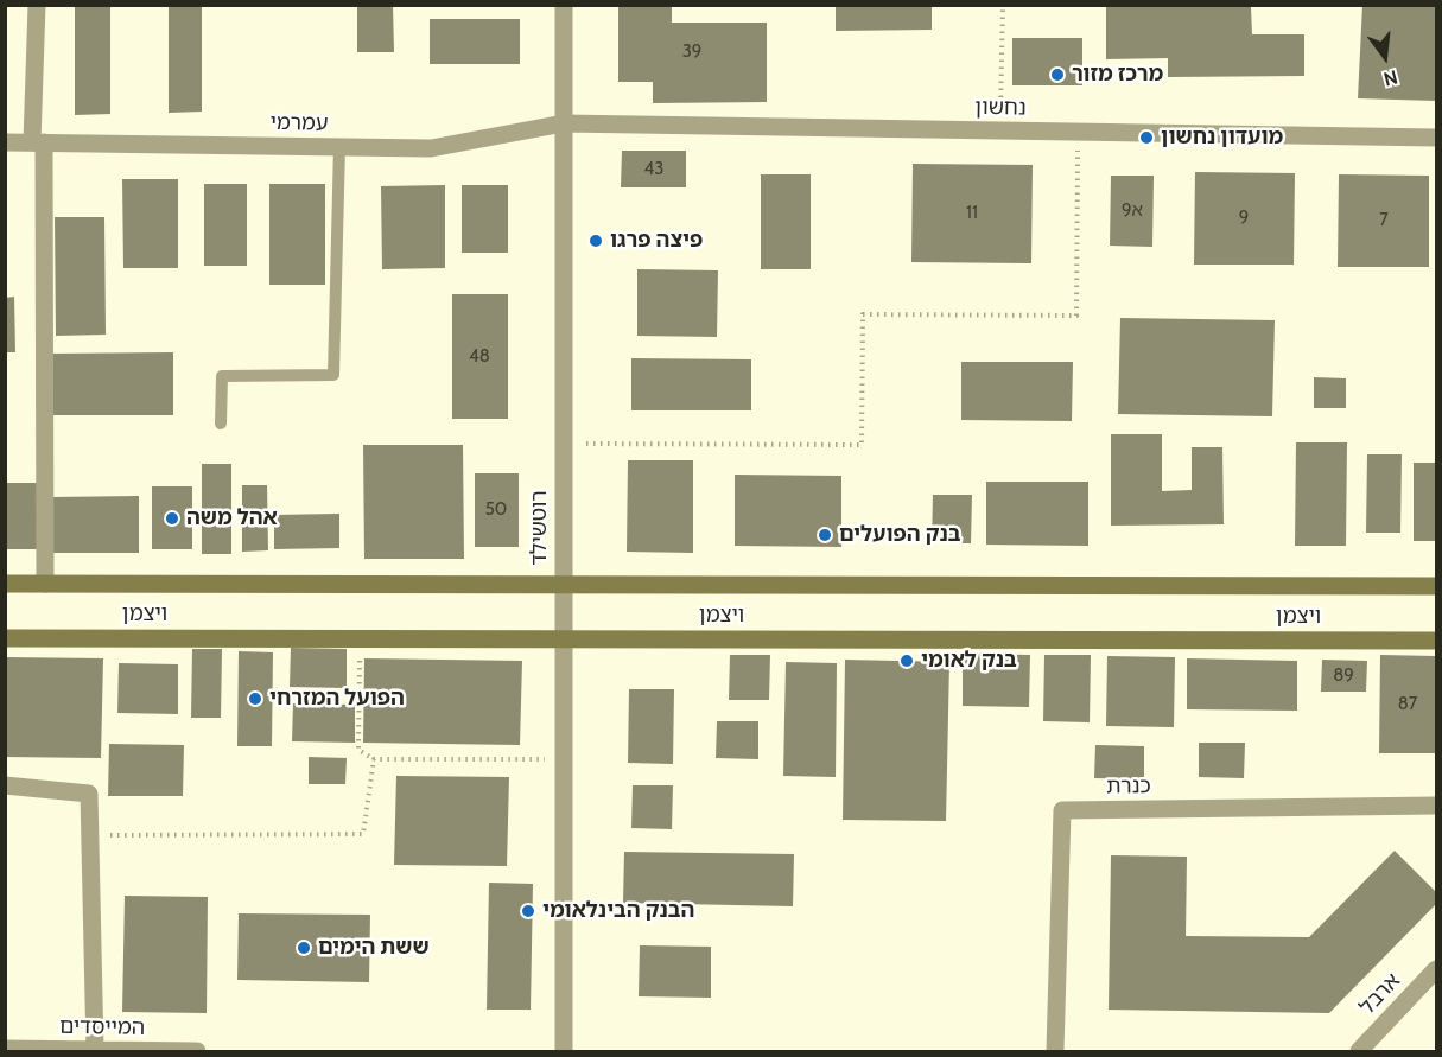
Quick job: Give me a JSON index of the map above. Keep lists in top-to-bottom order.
{
  "streets": {
    "main road": ["ויצמן"],
    "street": [
      "נחשון",
      "עמרמי",
      "רוטשילד",
      "כנרת",
      "ארבל",
      "המייסדים"
    ]
  },
  "crossings": [
    ["נחשון", "עמרמי"],
    ["נחשון", "רוטשילד"],
    ["עמרמי", "רוטשילד"],
    ["רוטשילד", "ויצמן"]
  ],
  "places": [
    "מרכז מזור",
    "מועדון נחשון",
    "פיצה פרגו",
    "אהל משה",
    "בנק הפועלים",
    "בנק לאומי",
    "הפועל המזרחי",
    "הבנק הבינלאומי",
    "ששת הימים"
  ],
  "house_numbers": [
    "39",
    "43",
    "9א",
    "11",
    "9",
    "7",
    "48",
    "50",
    "89",
    "87"
  ],
  "north": "bottom"
}
